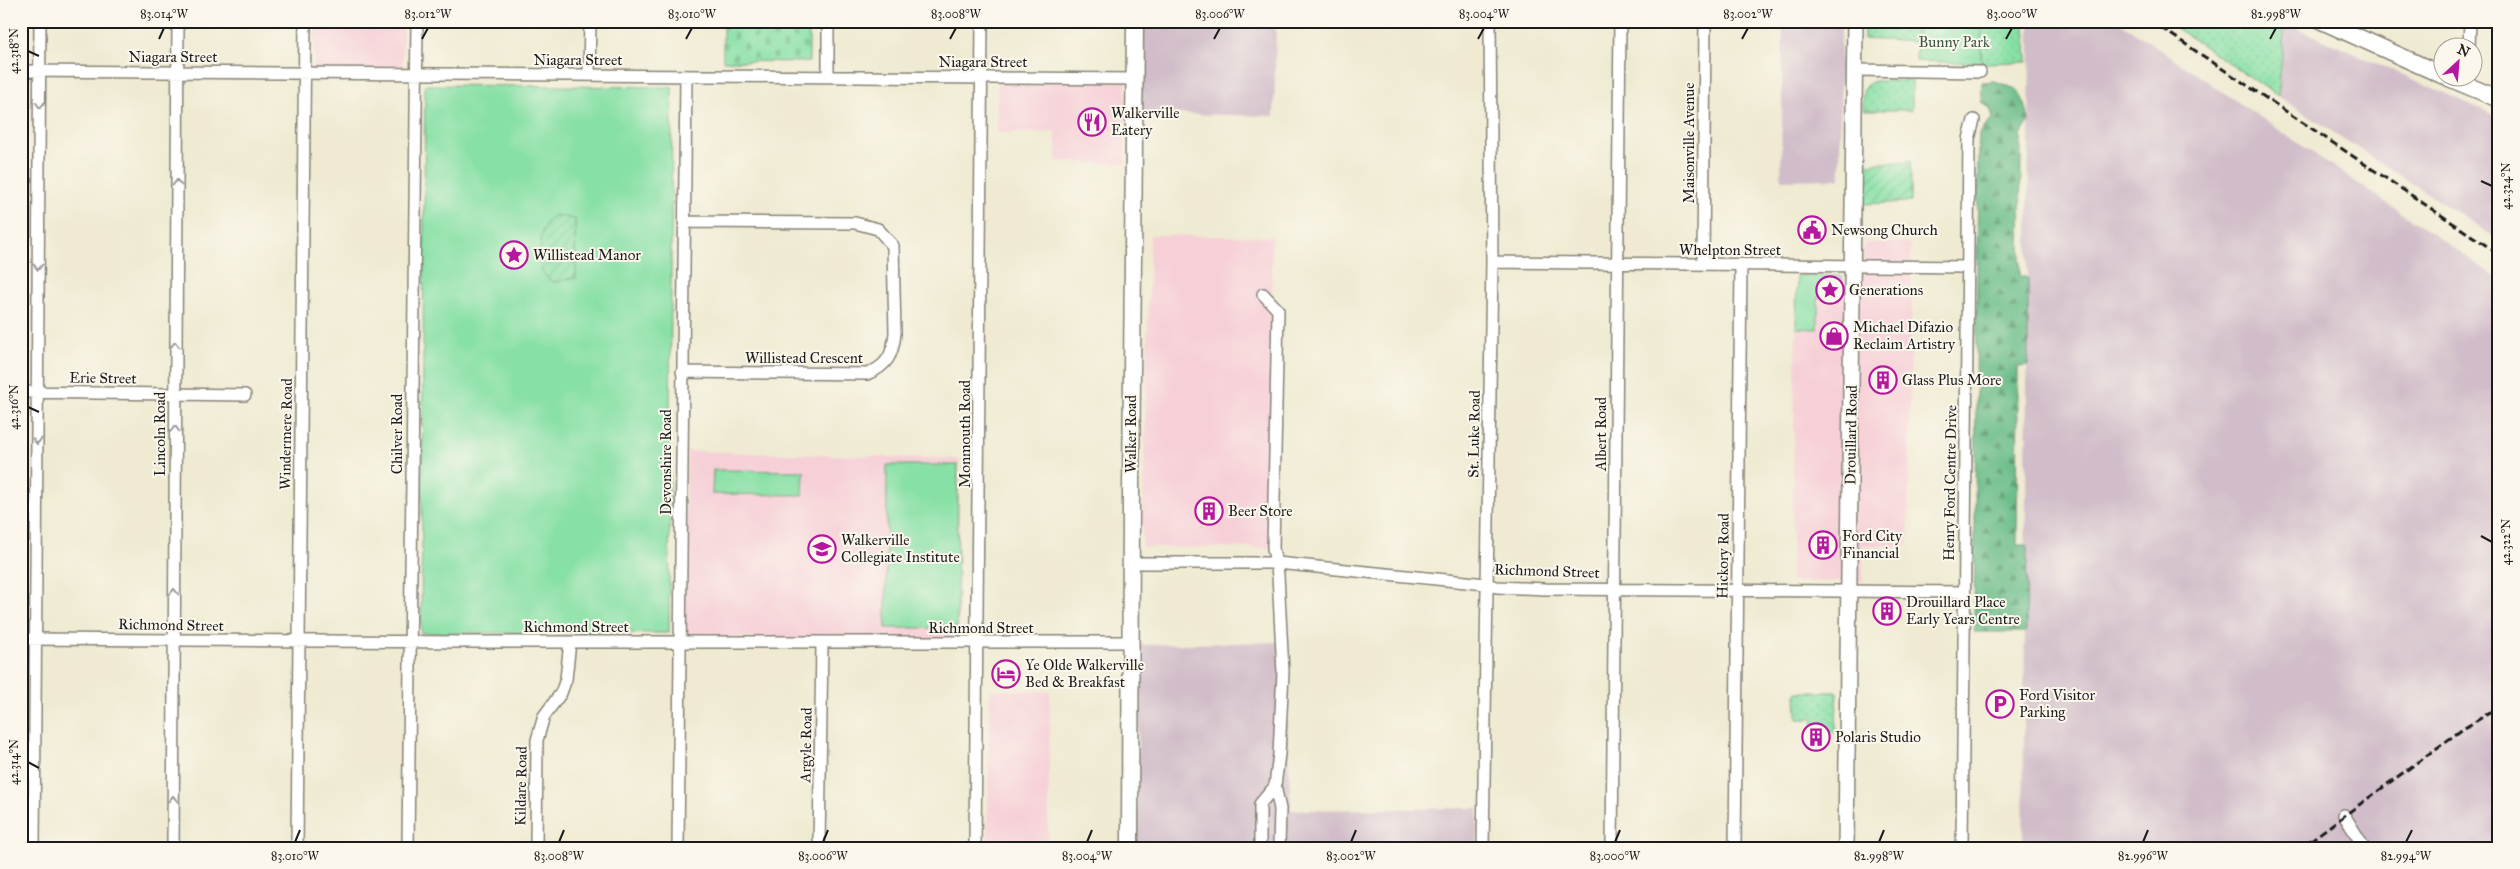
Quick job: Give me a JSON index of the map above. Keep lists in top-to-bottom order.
{
  "streets": {
    "main road": ["Walker Road"],
    "street": [
      "Niagara Street",
      "Maisonville Avenue",
      "Whelpton Street",
      "Willistead Crescent",
      "Erie Street",
      "Lincoln Road",
      "Windermere Road",
      "Chilver Road",
      "Monmouth Road",
      "St. Luke Road",
      "Albert Road",
      "Drouillard Road",
      "Devonshire Road",
      "Henry Ford Centre Drive",
      "Hickory Road",
      "Richmond Street",
      "Argyle Road",
      "Kildare Road"
    ]
  },
  "crossings": [
    ["Niagara Street", "Lincoln Road"],
    ["Niagara Street", "Windermere Road"],
    ["Niagara Street", "Chilver Road"],
    ["Niagara Street", "Monmouth Road"],
    ["Niagara Street", "Walker Road"],
    ["Niagara Street", "Devonshire Road"],
    ["Maisonville Avenue", "Whelpton Street"],
    ["Whelpton Street", "St. Luke Road"],
    ["Whelpton Street", "Albert Road"],
    ["Whelpton Street", "Drouillard Road"],
    ["Whelpton Street", "Henry Ford Centre Drive"],
    ["Whelpton Street", "Hickory Road"],
    ["Willistead Crescent", "Devonshire Road"],
    ["Erie Street", "Lincoln Road"],
    ["Lincoln Road", "Richmond Street"],
    ["Windermere Road", "Richmond Street"],
    ["Chilver Road", "Richmond Street"],
    ["Monmouth Road", "Richmond Street"],
    ["Walker Road", "Richmond Street"],
    ["St. Luke Road", "Richmond Street"],
    ["Albert Road", "Richmond Street"],
    ["Drouillard Road", "Richmond Street"],
    ["Devonshire Road", "Richmond Street"],
    ["Henry Ford Centre Drive", "Richmond Street"],
    ["Hickory Road", "Richmond Street"],
    ["Richmond Street", "Argyle Road"],
    ["Richmond Street", "Kildare Road"]
  ],
  "one_way": ["Lincoln Road"],
  "parks": ["Bunny Park"],
  "places": {
    "restaurant": ["Walkerville Eatery"],
    "public building": ["Newsong Church"],
    "place": ["Willistead Manor", "Generations"],
    "shop": ["Michael Difazio Reclaim Artistry"],
    "building": [
      "Glass Plus More",
      "Beer Store",
      "Ford City Financial",
      "Drouillard Place Early Years Centre",
      "Polaris Studio"
    ],
    "school or university": ["Walkerville Collegiate Institute"],
    "hotel": ["Ye Olde Walkerville Bed & Breakfast"],
    "parking": ["Ford Visitor Parking"]
  },
  "north": "top right",
  "coordinates": [
    "83.014°W",
    "83.012°W",
    "83.010°W",
    "83.008°W",
    "83.006°W",
    "83.004°W",
    "83.002°W",
    "83.000°W",
    "82.998°W",
    "42.318°N",
    "42.324°N",
    "42.316°N",
    "42.322°N",
    "42.314°N",
    "82.996°W",
    "82.994°W"
  ]
}
